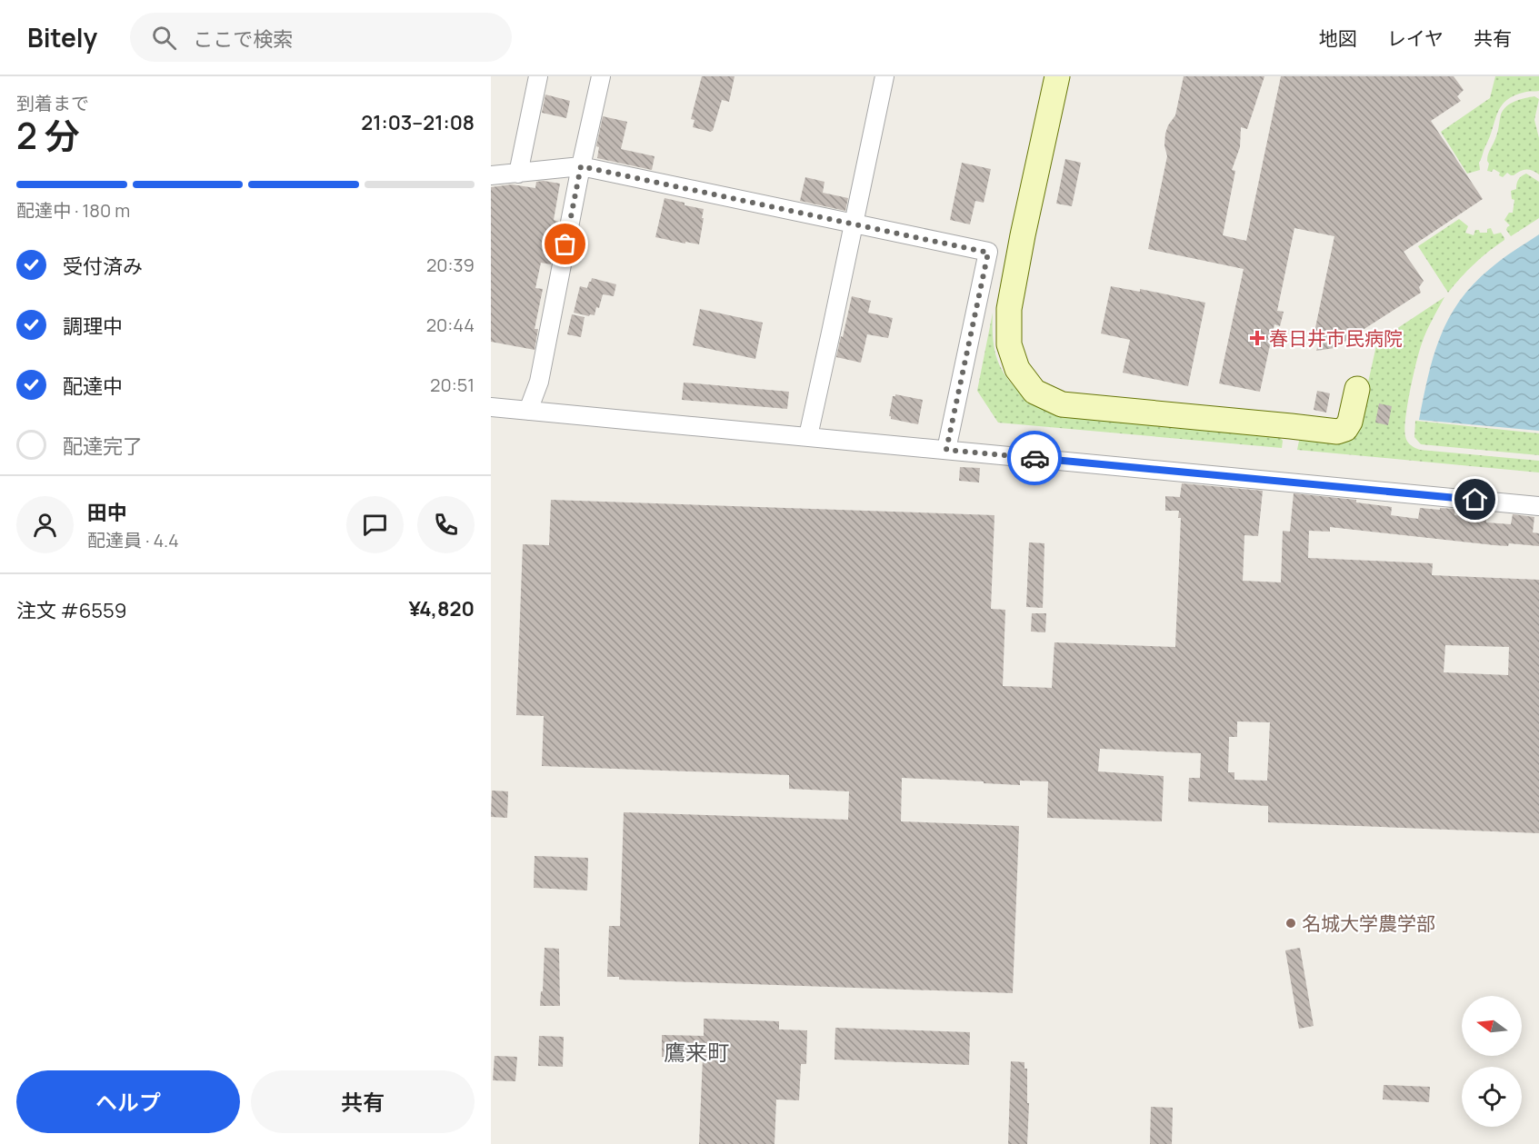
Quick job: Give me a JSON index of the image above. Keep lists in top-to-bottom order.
{
  "districts": ["鷹来町"],
  "places": {
    "health": ["春日井市民病院"],
    "other": ["名城大学農学部"]
  },
  "north": "left",
  "page": {
    "header": "Bitely",
    "search": "ここで検索",
    "nav": ["地図", "レイヤ", "共有"],
    "heading": ["2 分", "到着まで", "21:03–21:08"],
    "panel": [
      "田中",
      "配達員 · 4.4",
      "注文 #6559",
      "¥4,820"
    ],
    "bar": "配達中 · 180 m",
    "list": [
      ["受付済み", "20:39"],
      ["調理中", "20:44"],
      ["配達中", "20:51"],
      "配達完了"
    ],
    "buttons": ["ヘルプ", "共有"]
  }
}
